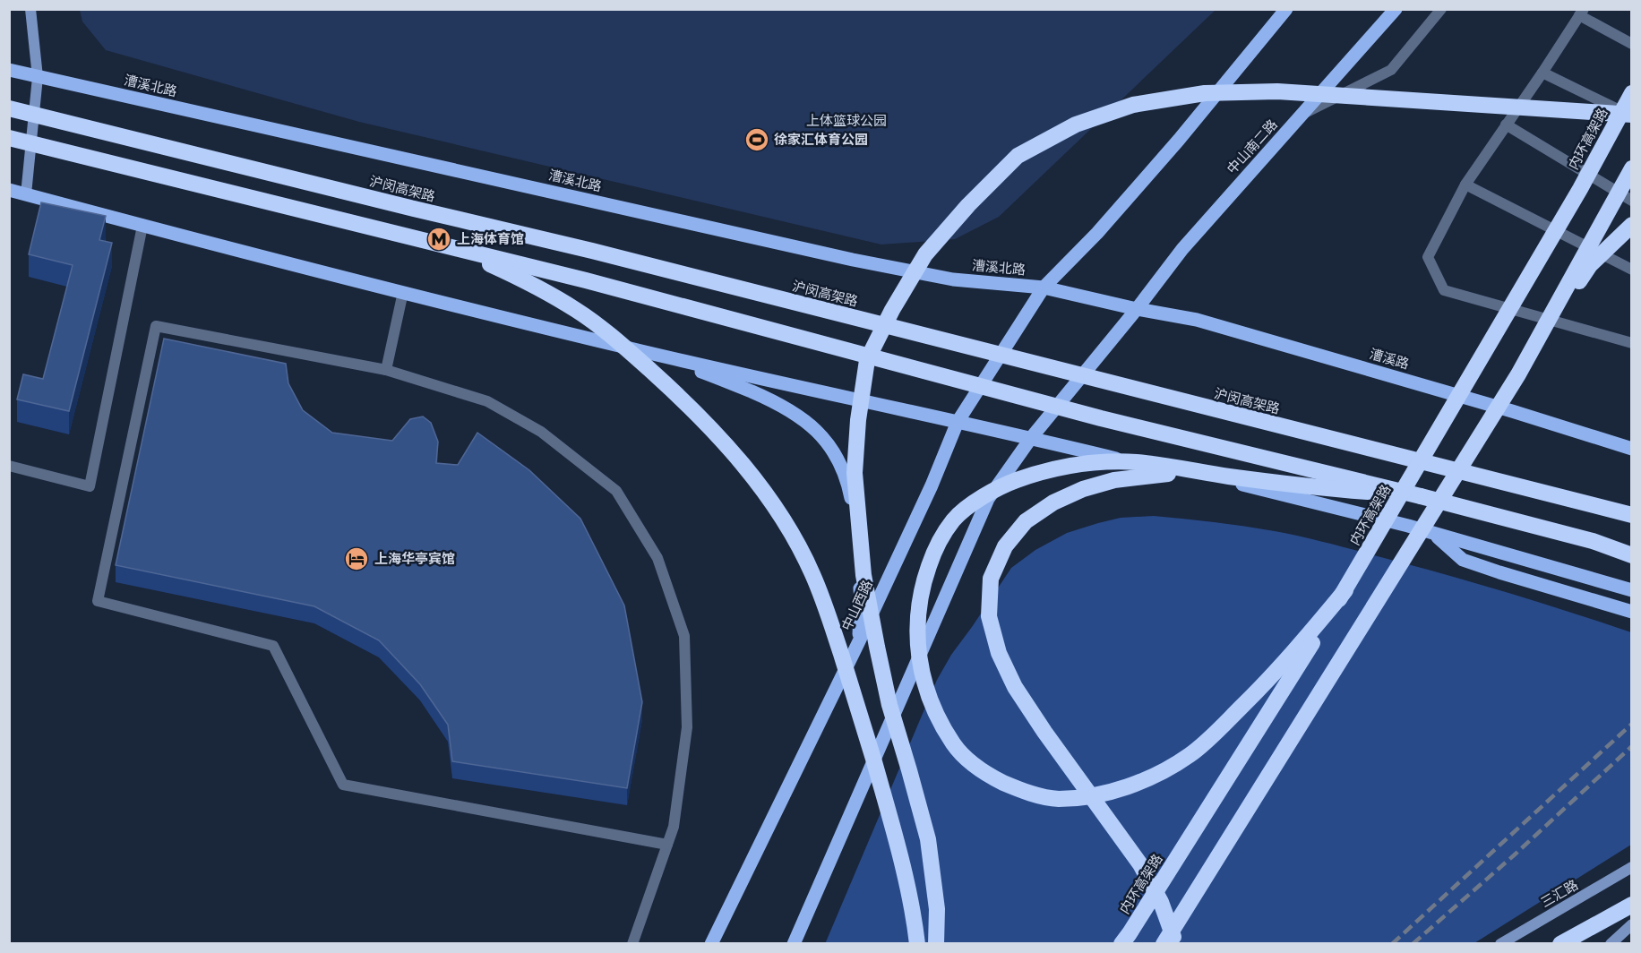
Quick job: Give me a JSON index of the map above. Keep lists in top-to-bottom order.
{
  "streets": {
    "highway": ["内环高架路", "沪闵高架路"],
    "main road": [
      "漕溪北路",
      "中山南二路",
      "漕溪路",
      "中山西路"
    ],
    "street": ["三汇路"]
  },
  "crossings": [
    ["漕溪北路", "中山南二路"],
    ["漕溪北路", "漕溪路"],
    ["漕溪北路", "中山西路"],
    ["中山南二路", "漕溪路"]
  ],
  "parks": ["上体篮球公园"],
  "places": {
    "sports": ["徐家汇体育公园"],
    "metro station": ["上海体育馆"],
    "hotel": ["上海华亭宾馆"]
  }
}
